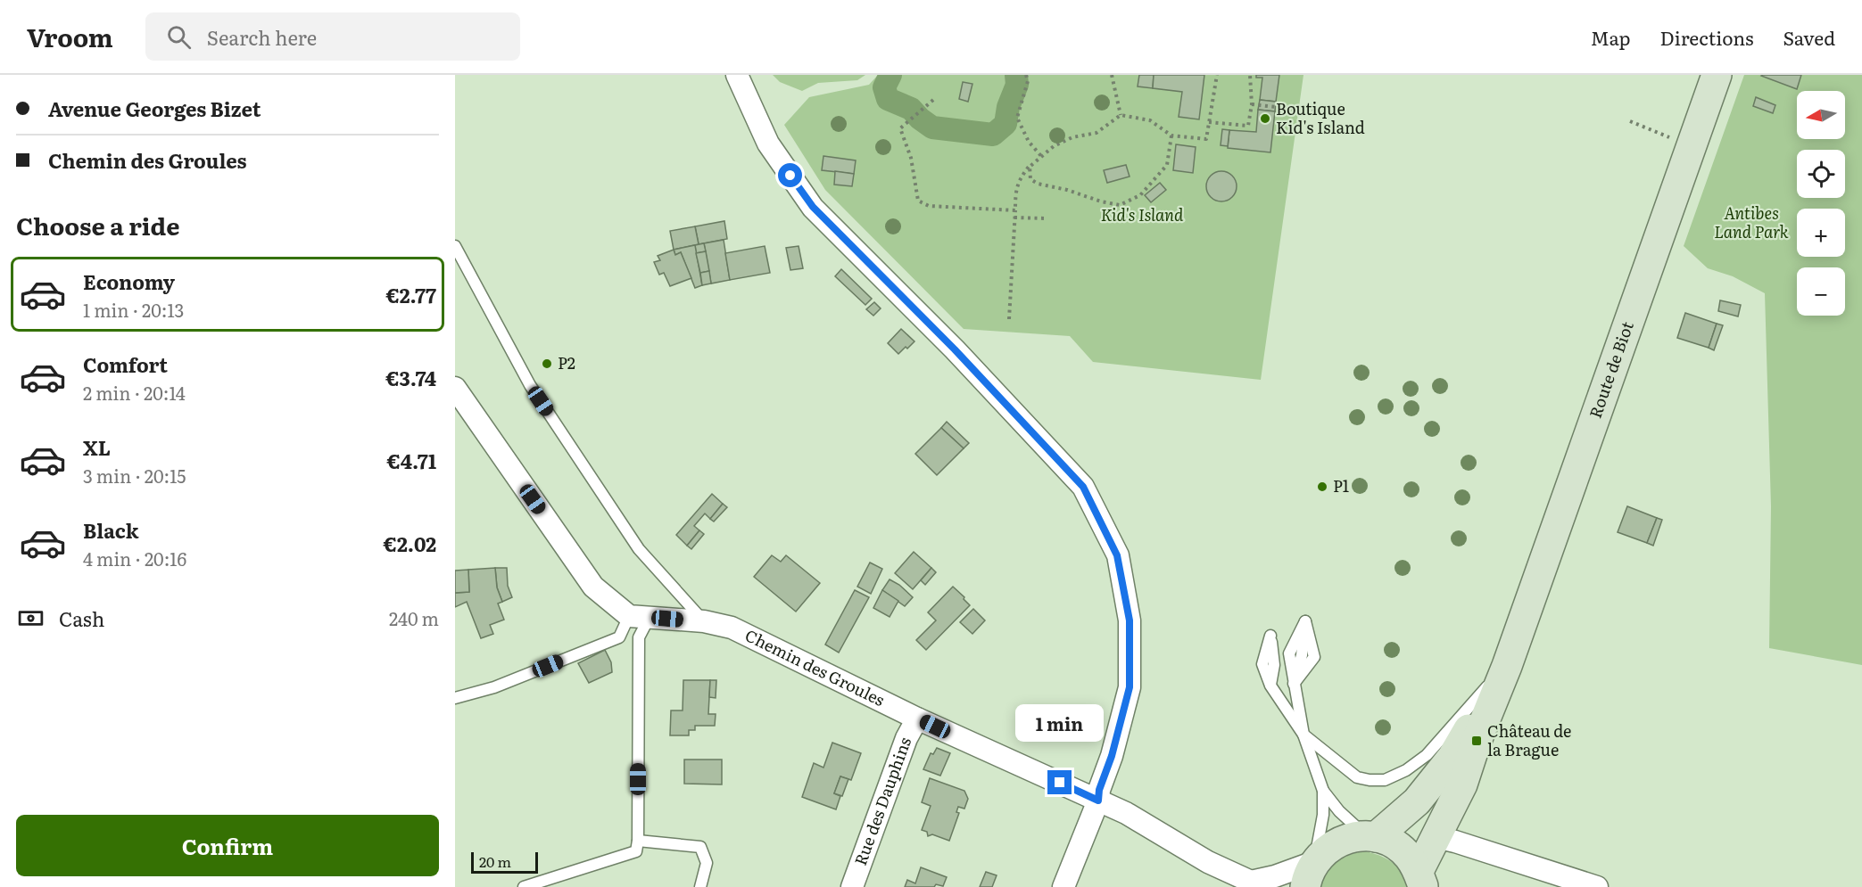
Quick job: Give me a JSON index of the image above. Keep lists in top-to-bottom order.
{
  "streets": {
    "main road": ["Route de Biot"],
    "street": ["Chemin des Groules", "Rue des Dauphins"]
  },
  "crossings": [
    ["Chemin des Groules", "Rue des Dauphins"]
  ],
  "parks": ["Antibes Land Park", "Kid's Island"],
  "places": {
    "other": ["Boutique Kid's Island", "P2", "P1"],
    "transit": ["Château de la Brague"]
  },
  "scale_bar": "20 m",
  "north": "left",
  "page": {
    "header": "Vroom",
    "search": "Search here",
    "nav": ["Map", "Directions", "Saved"],
    "banner": ["Avenue Georges Bizet", "Chemin des Groules"],
    "map_buttons": ["+", "−"],
    "heading": "Choose a ride",
    "list": [
      {
        "name": "Economy",
        "note": "1 min · 20:13",
        "value": "€2.77"
      },
      {
        "name": "Comfort",
        "note": "2 min · 20:14",
        "value": "€3.74"
      },
      {
        "name": "XL",
        "note": "3 min · 20:15",
        "value": "€4.71"
      },
      {
        "name": "Black",
        "note": "4 min · 20:16",
        "value": "€2.02"
      }
    ],
    "pay": ["Cash", "240 m"],
    "bubble": "1 min",
    "buttons": "Confirm",
    "scale": "20 m"
  }
}
